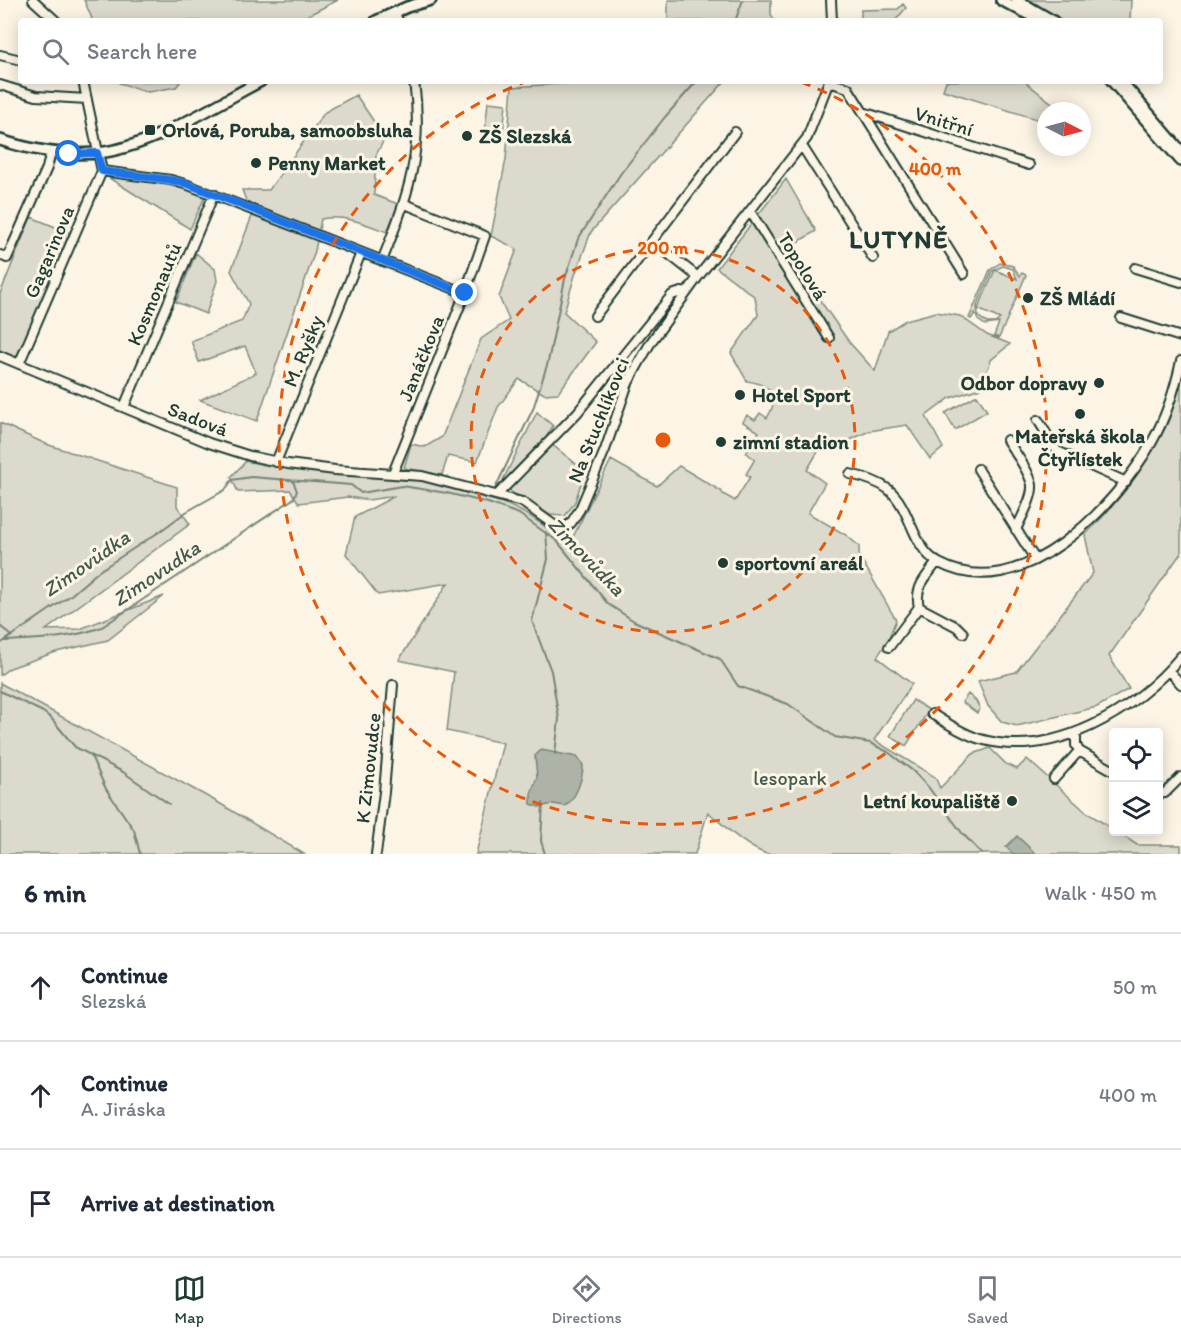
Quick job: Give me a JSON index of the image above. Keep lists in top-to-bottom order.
{
  "streets": {
    "street": [
      "Vnitřní",
      "Gagarinova",
      "Topolová",
      "Kosmonautů",
      "M. Ryšky",
      "Janáčkova",
      "Sadová",
      "Na Stuchlíkovci",
      "K Zimovudce"
    ]
  },
  "crossings": [
    ["Gagarinova", "Sadová"],
    ["Topolová", "Na Stuchlíkovci"],
    ["Kosmonautů", "Sadová"],
    ["M. Ryšky", "Sadová"],
    ["Janáčkova", "Sadová"],
    ["Janáčkova", "Na Stuchlíkovci"],
    ["Sadová", "Na Stuchlíkovci"]
  ],
  "districts": ["LUTYNĚ"],
  "water": ["Zimovůdka", "Zimovudka"],
  "parks": ["lesopark"],
  "places": {
    "transit": ["Orlová, Poruba, samoobsluha"],
    "other": [
      "ZŠ Slezská",
      "Penny Market",
      "ZŠ Mládí",
      "Odbor dopravy",
      "Hotel Sport",
      "Mateřská škola Čtyřlístek",
      "zimní stadion",
      "sportovní areál",
      "Letní koupaliště"
    ]
  },
  "north": "right",
  "page": {
    "search": "Search here",
    "heading": ["6 min", "Walk · 450 m"],
    "list": [
      ["Continue", "Slezská", "50 m"],
      ["Continue", "A. Jiráska", "400 m"],
      "Arrive at destination"
    ],
    "nav": ["Map", "Directions", "Saved"]
  },
  "rings": ["400 m", "200 m"]
}
